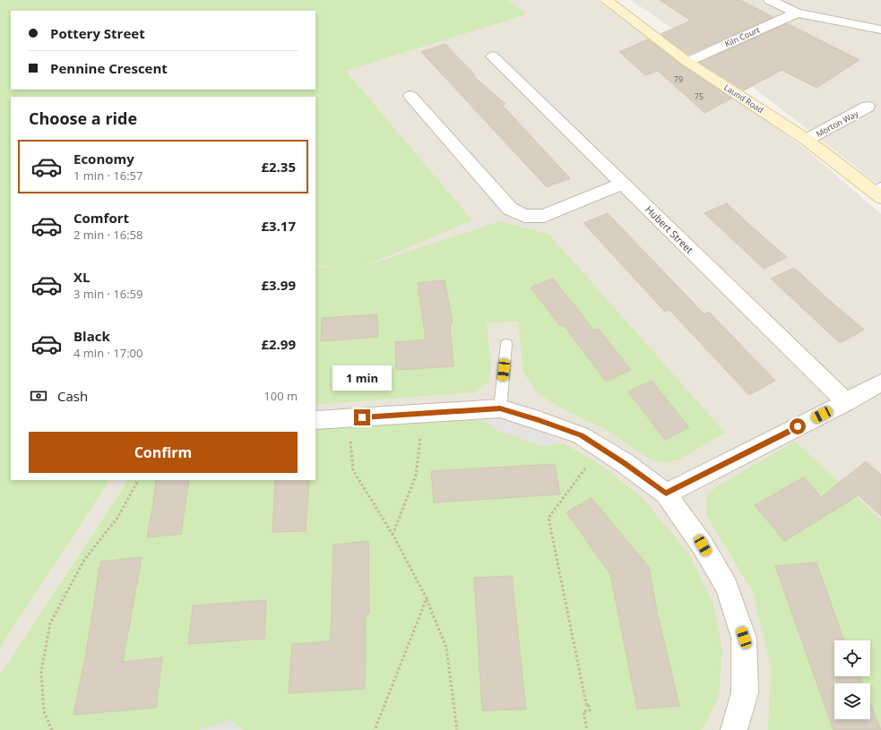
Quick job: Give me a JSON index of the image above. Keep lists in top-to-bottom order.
{
  "streets": {
    "street": [
      "Kiln Court",
      "Laund Road",
      "Morton Way",
      "Hubert Street"
    ]
  },
  "crossings": [
    ["Kiln Court", "Laund Road"],
    ["Laund Road", "Morton Way"]
  ],
  "house_numbers": ["79", "75"],
  "page": {
    "banner": ["Pottery Street", "Pennine Crescent"],
    "heading": "Choose a ride",
    "list": [
      {
        "name": "Economy",
        "note": "1 min · 16:57",
        "value": "£2.35"
      },
      {
        "name": "Comfort",
        "note": "2 min · 16:58",
        "value": "£3.17"
      },
      {
        "name": "XL",
        "note": "3 min · 16:59",
        "value": "£3.99"
      },
      {
        "name": "Black",
        "note": "4 min · 17:00",
        "value": "£2.99"
      }
    ],
    "bubble": "1 min",
    "pay": ["Cash", "100 m"],
    "buttons": "Confirm"
  }
}
